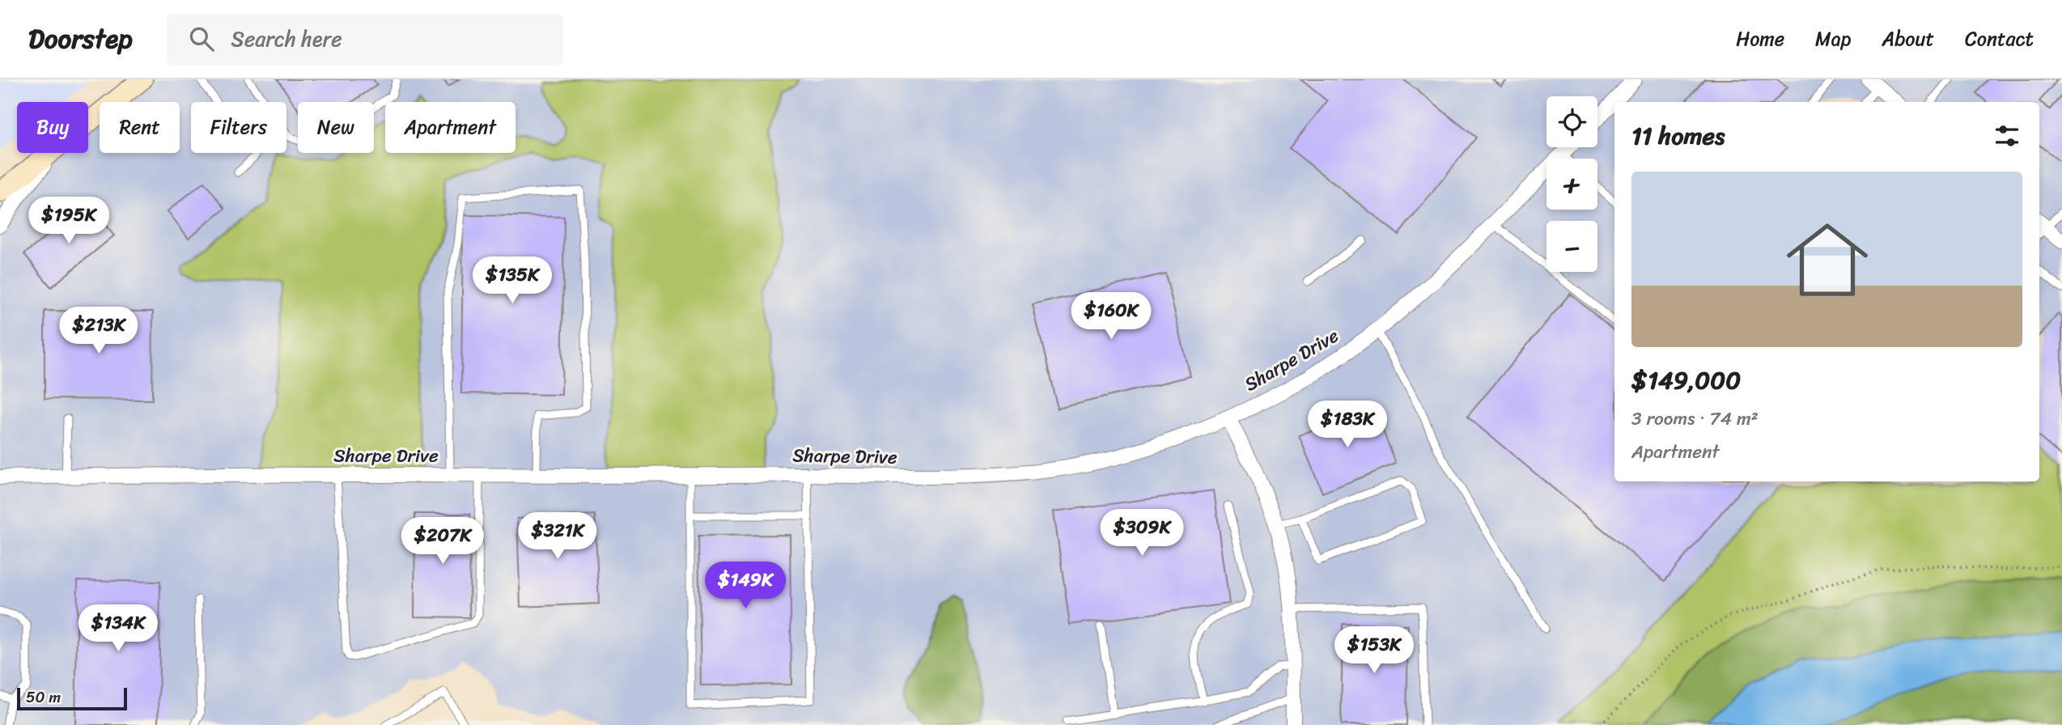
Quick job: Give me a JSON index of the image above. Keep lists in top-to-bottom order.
{
  "streets": {
    "street": ["Sharpe Drive"]
  },
  "scale_bar": "50 m",
  "page": {
    "header": "Doorstep",
    "search": "Search here",
    "nav": [
      "Home",
      "Map",
      "About",
      "Contact"
    ],
    "map_buttons": ["+", "−"],
    "chip": [
      "Buy",
      "Rent",
      "Filters",
      "New",
      "Apartment"
    ],
    "heading": "11 homes",
    "list": [
      {
        "name": "$149,000",
        "note": "3 rooms · 74 m² · Apartment"
      }
    ],
    "price": [
      "$195K",
      "$135K",
      "$160K",
      "$213K",
      "$183K",
      "$309K",
      "$321K",
      "$207K",
      "$149K",
      "$134K",
      "$153K"
    ],
    "scale": "50 m"
  }
}
